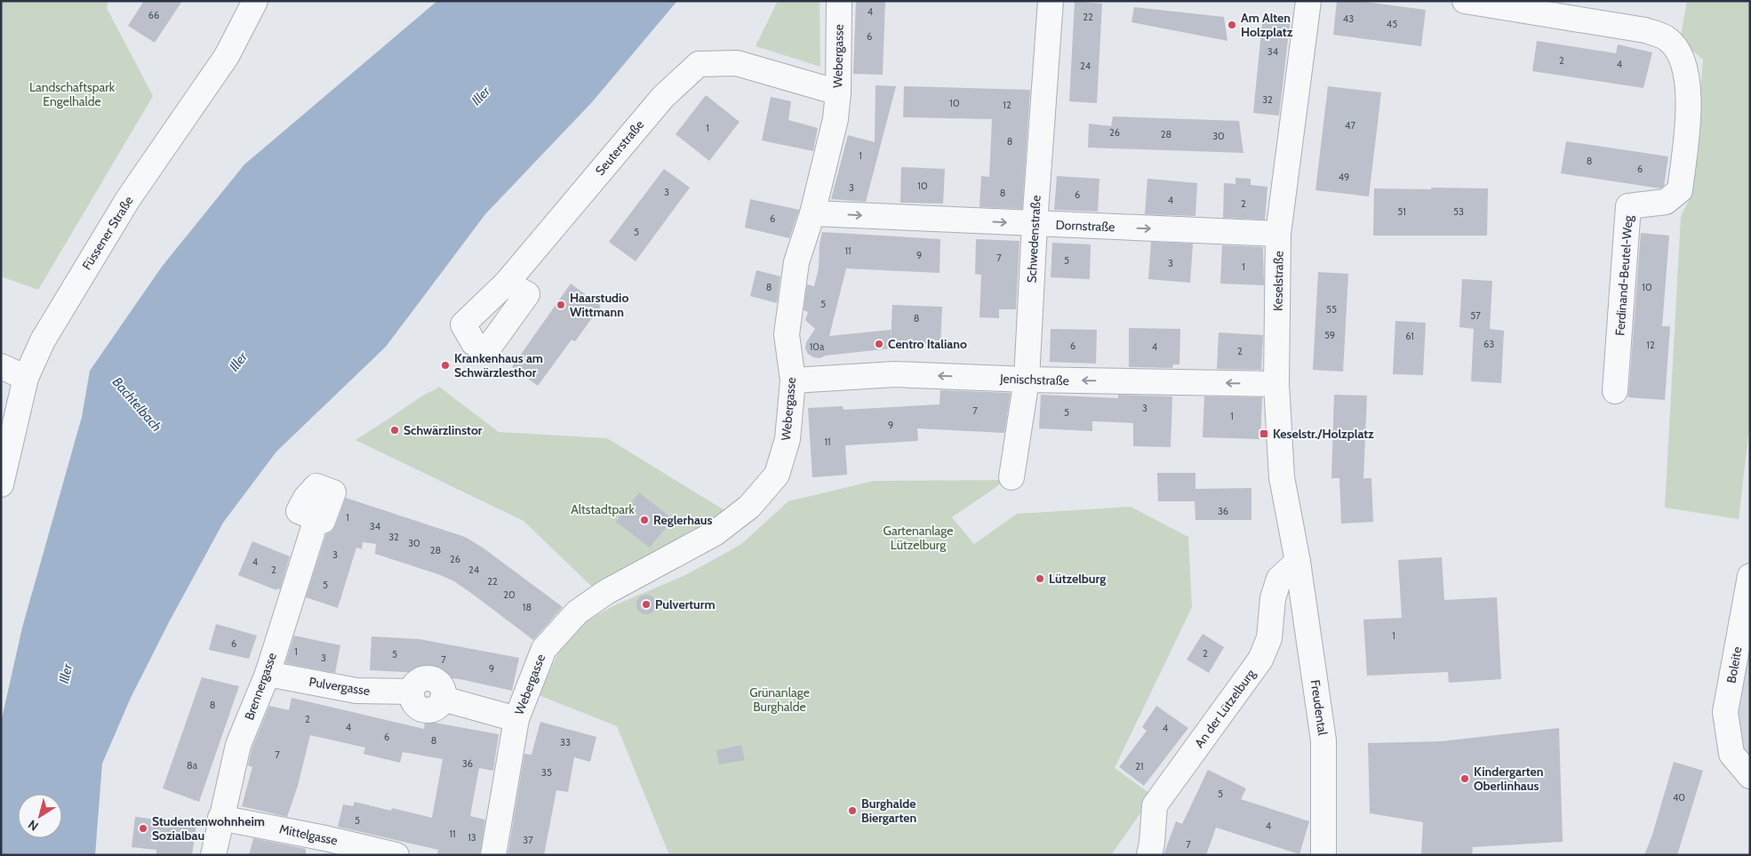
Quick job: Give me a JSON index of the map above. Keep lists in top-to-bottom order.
{
  "streets": {
    "street": [
      "Webergasse",
      "Seuterstraße",
      "Dornstraße",
      "Füssener Straße",
      "Schwedenstraße",
      "Ferdinand-Beutel-Weg",
      "Keselstraße",
      "Jenischstraße",
      "Boleite",
      "Brennergasse",
      "Pulvergasse",
      "Freudental",
      "An der Lützelburg",
      "Mittelgasse"
    ]
  },
  "crossings": [
    ["Webergasse", "Seuterstraße"],
    ["Webergasse", "Dornstraße"],
    ["Webergasse", "Jenischstraße"],
    ["Webergasse", "Pulvergasse"],
    ["Dornstraße", "Schwedenstraße"],
    ["Dornstraße", "Keselstraße"],
    ["Schwedenstraße", "Jenischstraße"],
    ["Keselstraße", "Jenischstraße"],
    ["Keselstraße", "Freudental"],
    ["Keselstraße", "An der Lützelburg"],
    ["Brennergasse", "Pulvergasse"],
    ["Brennergasse", "Mittelgasse"],
    ["Freudental", "An der Lützelburg"]
  ],
  "one_way": ["Dornstraße", "Jenischstraße"],
  "water": ["Iller", "Bachtelbach"],
  "parks": [
    "Landschaftspark Engelhalde",
    "Altstadtpark",
    "Gartenanlage Lützelburg",
    "Grünanlage Burghalde"
  ],
  "places": {
    "other": [
      "Am Alten Holzplatz",
      "Haarstudio Wittmann",
      "Centro Italiano",
      "Krankenhaus am Schwärzlesthor",
      "Schwärzlinstor",
      "Reglerhaus",
      "Lützelburg",
      "Pulverturm",
      "Kindergarten Oberlinhaus",
      "Burghalde Biergarten",
      "Studentenwohnheim Sozialbau"
    ],
    "transit": ["Keselstr./Holzplatz"]
  },
  "house_numbers": [
    "4",
    "66",
    "22",
    "43",
    "45",
    "6",
    "34",
    "2",
    "4",
    "24",
    "32",
    "10",
    "12",
    "47",
    "1",
    "26",
    "28",
    "30",
    "8",
    "1",
    "8",
    "6",
    "49",
    "10",
    "3",
    "3",
    "8",
    "6",
    "4",
    "2",
    "51",
    "53",
    "6",
    "5",
    "11",
    "9",
    "7",
    "5",
    "3",
    "1",
    "8",
    "10",
    "5",
    "55",
    "57",
    "8",
    "59",
    "61",
    "63",
    "12",
    "6",
    "10a",
    "4",
    "2",
    "3",
    "7",
    "5",
    "1",
    "9",
    "11",
    "36",
    "1",
    "34",
    "32",
    "30",
    "28",
    "3",
    "26",
    "4",
    "2",
    "24",
    "22",
    "5",
    "20",
    "18",
    "1",
    "6",
    "1",
    "2",
    "5",
    "3",
    "7",
    "9",
    "8",
    "2",
    "4",
    "4",
    "6",
    "8",
    "33",
    "7",
    "36",
    "8a",
    "21",
    "35",
    "5",
    "40",
    "5",
    "4",
    "11",
    "13",
    "37",
    "7"
  ],
  "north": "bottom left"
}
